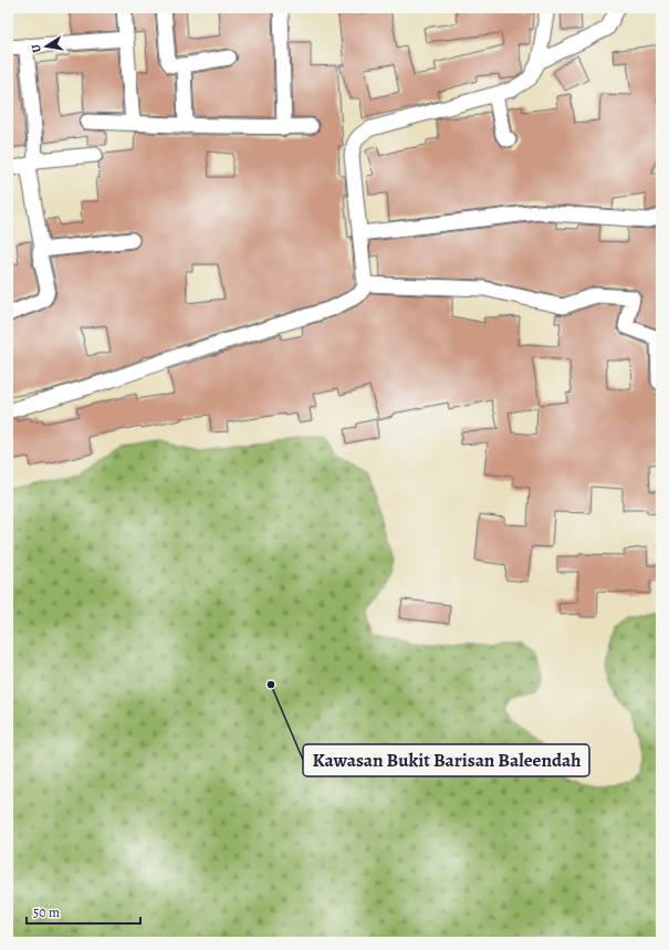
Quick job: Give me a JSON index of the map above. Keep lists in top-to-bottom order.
{
  "places": ["Kawasan Bukit Barisan Baleendah"],
  "scale_bar": "50 m",
  "north": "left"
}
